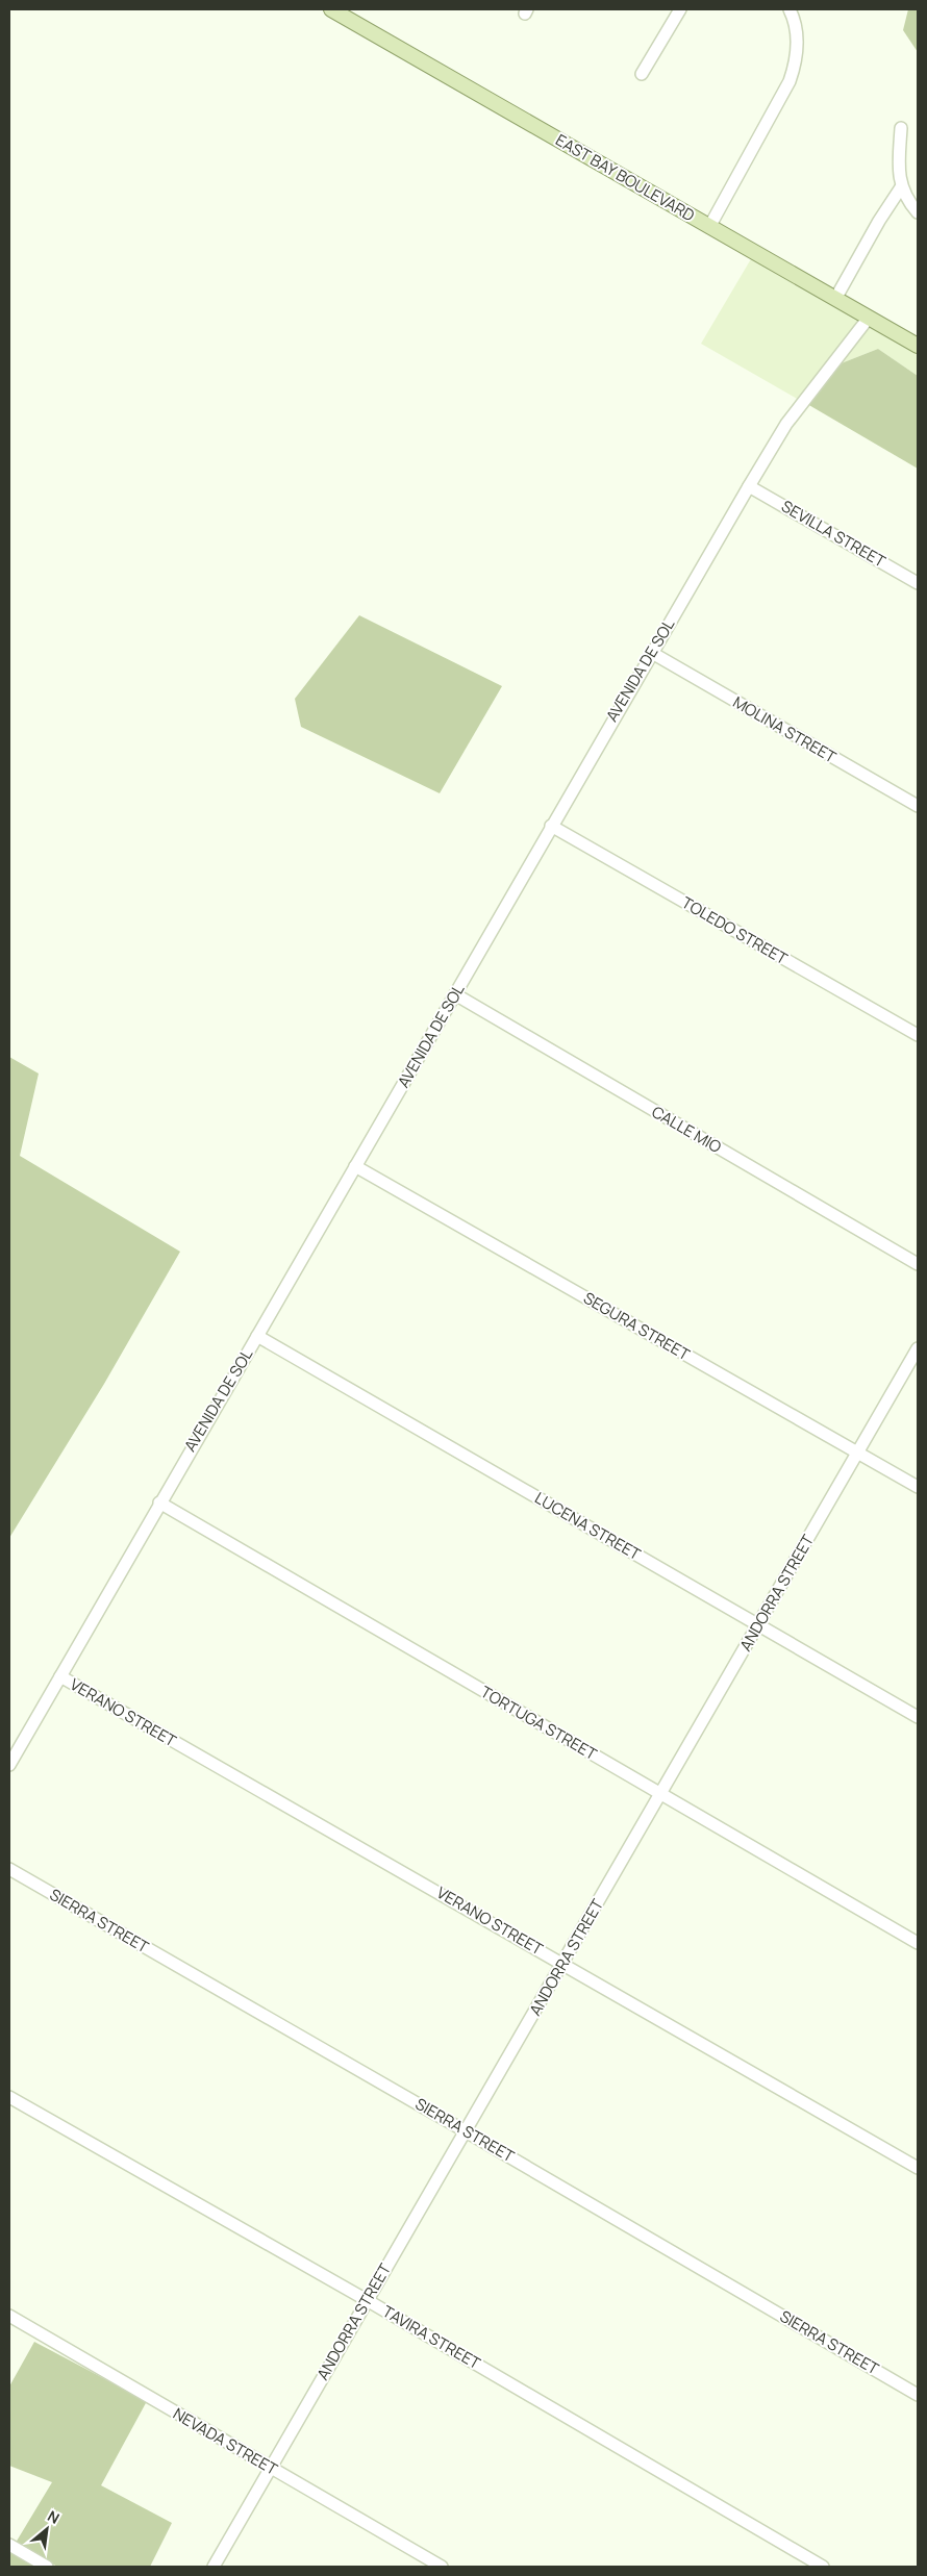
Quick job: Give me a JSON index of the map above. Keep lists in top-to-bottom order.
{
  "streets": {
    "main road": ["EAST BAY BOULEVARD"],
    "street": [
      "SEVILLA STREET",
      "AVENIDA DE SOL",
      "MOLINA STREET",
      "TOLEDO STREET",
      "CALLE MIO",
      "SEGURA STREET",
      "LUCENA STREET",
      "ANDORRA STREET",
      "VERANO STREET",
      "TORTUGA STREET",
      "SIERRA STREET",
      "TAVIRA STREET",
      "NEVADA STREET"
    ]
  },
  "crossings": [
    ["EAST BAY BOULEVARD", "AVENIDA DE SOL"],
    ["SEVILLA STREET", "AVENIDA DE SOL"],
    ["AVENIDA DE SOL", "MOLINA STREET"],
    ["AVENIDA DE SOL", "TOLEDO STREET"],
    ["AVENIDA DE SOL", "CALLE MIO"],
    ["AVENIDA DE SOL", "SEGURA STREET"],
    ["AVENIDA DE SOL", "LUCENA STREET"],
    ["AVENIDA DE SOL", "VERANO STREET"],
    ["AVENIDA DE SOL", "TORTUGA STREET"],
    ["SEGURA STREET", "ANDORRA STREET"],
    ["LUCENA STREET", "ANDORRA STREET"],
    ["ANDORRA STREET", "VERANO STREET"],
    ["ANDORRA STREET", "TORTUGA STREET"],
    ["ANDORRA STREET", "SIERRA STREET"],
    ["ANDORRA STREET", "TAVIRA STREET"],
    ["ANDORRA STREET", "NEVADA STREET"]
  ],
  "north": "top right"
}
